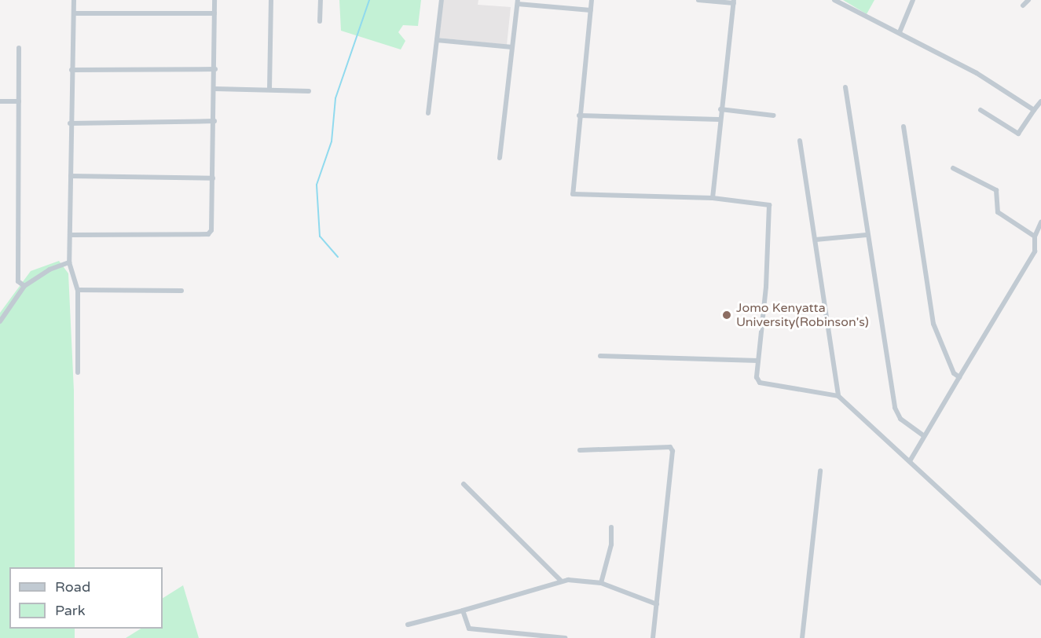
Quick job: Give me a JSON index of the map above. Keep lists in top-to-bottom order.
{
  "places": ["Jomo Kenyatta University(Robinson's)"],
  "legend": ["Road", "Park"]
}
